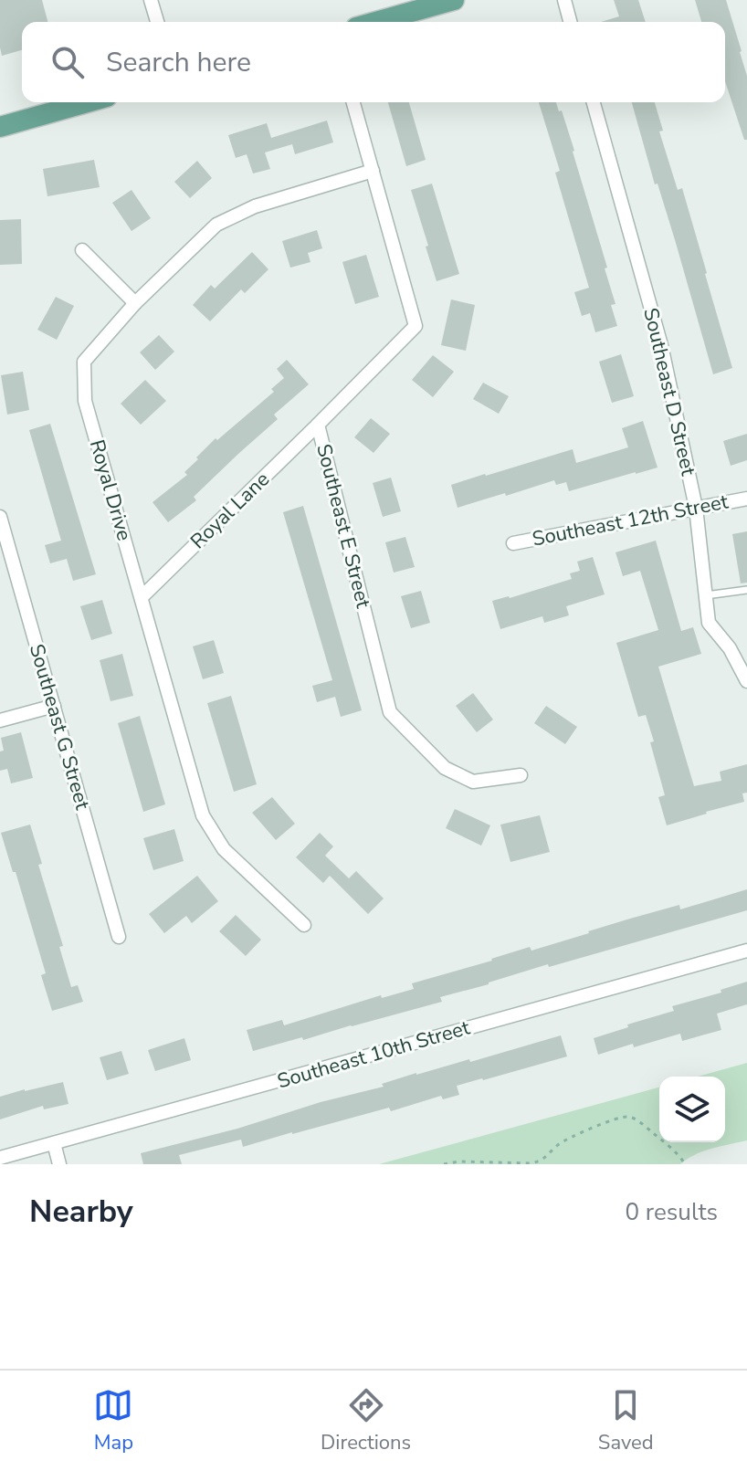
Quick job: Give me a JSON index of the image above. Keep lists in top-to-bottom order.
{
  "streets": {
    "street": [
      "Southeast D Street",
      "Royal Drive",
      "Royal Lane",
      "Southeast 12th Street",
      "Southeast E Street",
      "Southeast G Street",
      "Southeast 10th Street"
    ]
  },
  "crossings": [
    ["Southeast D Street", "Southeast 12th Street"],
    ["Royal Drive", "Royal Lane"],
    ["Royal Drive", "Southeast E Street"],
    ["Royal Lane", "Southeast E Street"]
  ],
  "page": {
    "search": "Search here",
    "heading": ["Nearby", "0 results"],
    "nav": ["Map", "Directions", "Saved"]
  }
}
